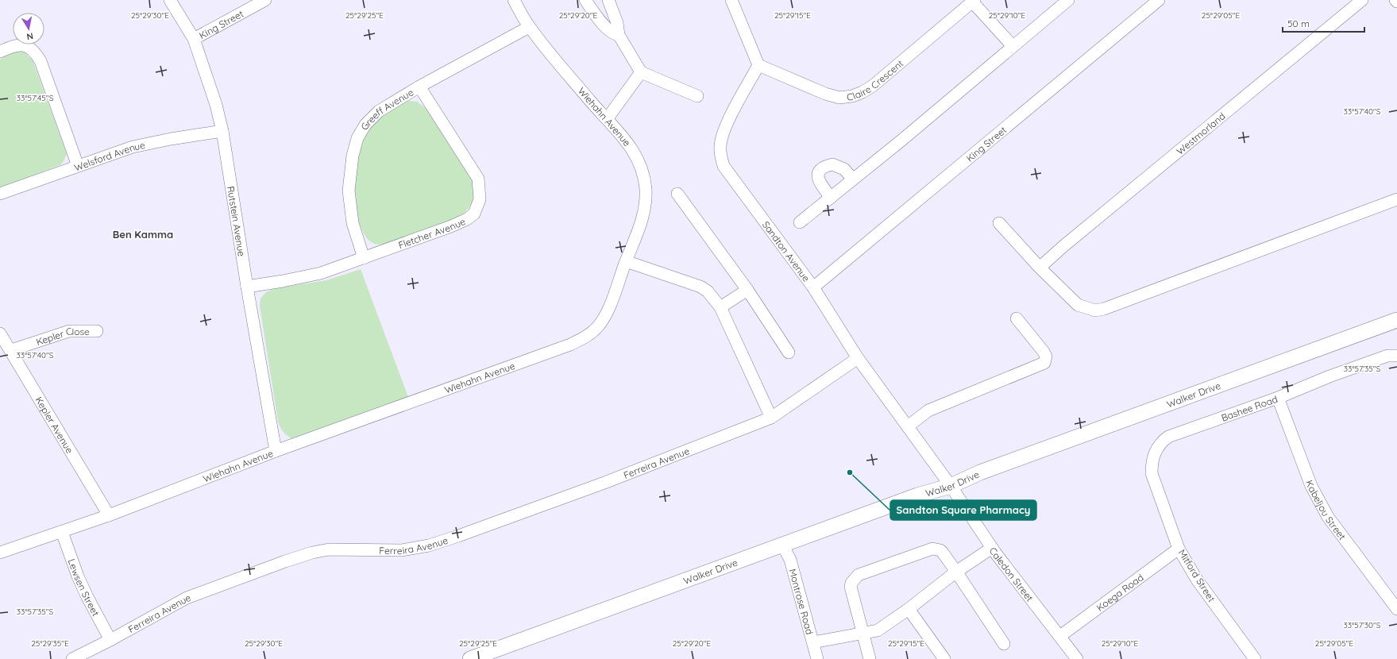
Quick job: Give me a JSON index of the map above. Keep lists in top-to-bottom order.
{
  "streets": {
    "street": [
      "King Street",
      "Claire Crescent",
      "Greeff Avenue",
      "Wiehahn Avenue",
      "Westmorland",
      "Welsford Avenue",
      "Rutstein Avenue",
      "Fletcher Avenue",
      "Sandton Avenue",
      "Kepler Close",
      "Walker Drive",
      "Bashee Road",
      "Kepler Avenue",
      "Ferreira Avenue",
      "Kabeljou Street",
      "Caledon Street",
      "Mitford Street",
      "Lewsen Street",
      "Koega Road",
      "Montrose Road"
    ]
  },
  "crossings": [
    ["King Street", "Rutstein Avenue"],
    ["King Street", "Sandton Avenue"],
    ["Claire Crescent", "Sandton Avenue"],
    ["Greeff Avenue", "Wiehahn Avenue"],
    ["Greeff Avenue", "Fletcher Avenue"],
    ["Wiehahn Avenue", "Rutstein Avenue"],
    ["Wiehahn Avenue", "Kepler Avenue"],
    ["Wiehahn Avenue", "Lewsen Street"],
    ["Welsford Avenue", "Rutstein Avenue"],
    ["Rutstein Avenue", "Fletcher Avenue"],
    ["Sandton Avenue", "Walker Drive"],
    ["Sandton Avenue", "Ferreira Avenue"],
    ["Sandton Avenue", "Caledon Street"],
    ["Kepler Close", "Kepler Avenue"],
    ["Walker Drive", "Caledon Street"],
    ["Walker Drive", "Montrose Road"],
    ["Bashee Road", "Kabeljou Street"],
    ["Bashee Road", "Mitford Street"],
    ["Ferreira Avenue", "Lewsen Street"],
    ["Caledon Street", "Koega Road"],
    ["Mitford Street", "Koega Road"]
  ],
  "districts": ["Ben Kamma"],
  "places": ["Sandton Square Pharmacy"],
  "scale_bar": "50 m",
  "north": "bottom",
  "coordinates": [
    "25°29'30\"E",
    "25°29'25\"E",
    "25°29'20\"E",
    "25°29'15\"E",
    "25°29'10\"E",
    "25°29'05\"E",
    "33°57'45\"S",
    "33°57'40\"S",
    "33°57'35\"S",
    "33°57'30\"S",
    "25°29'35\"E"
  ]
}
